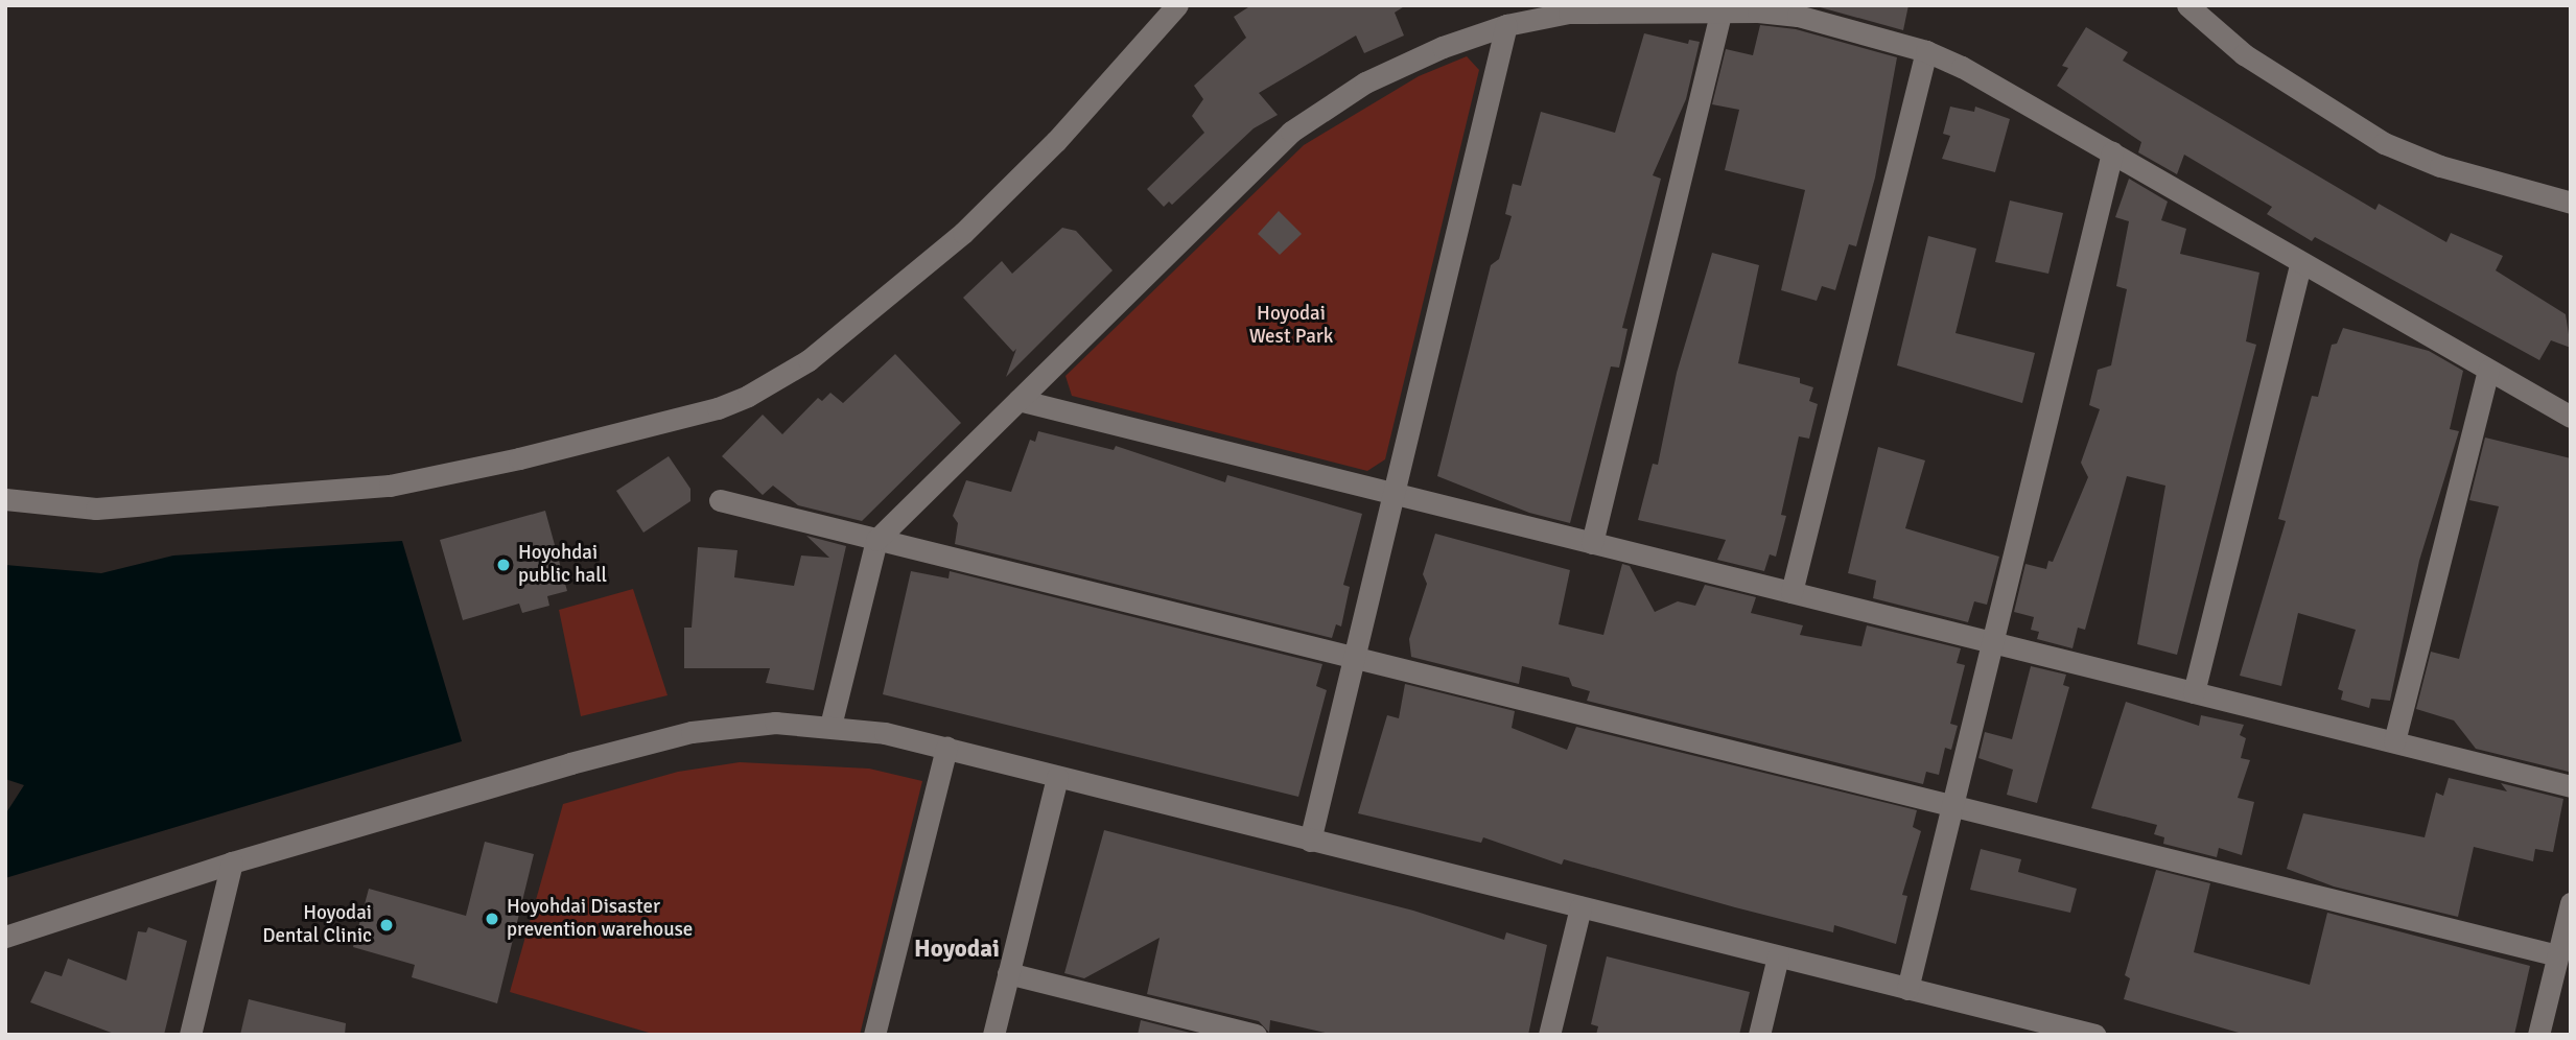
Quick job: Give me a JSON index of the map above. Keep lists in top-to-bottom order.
{
  "districts": ["Hoyodai"],
  "parks": ["Hoyodai West Park"],
  "places": ["Hoyohdai public hall", "Hoyohdai Disaster prevention warehouse", "Hoyodai Dental Clinic"]
}
